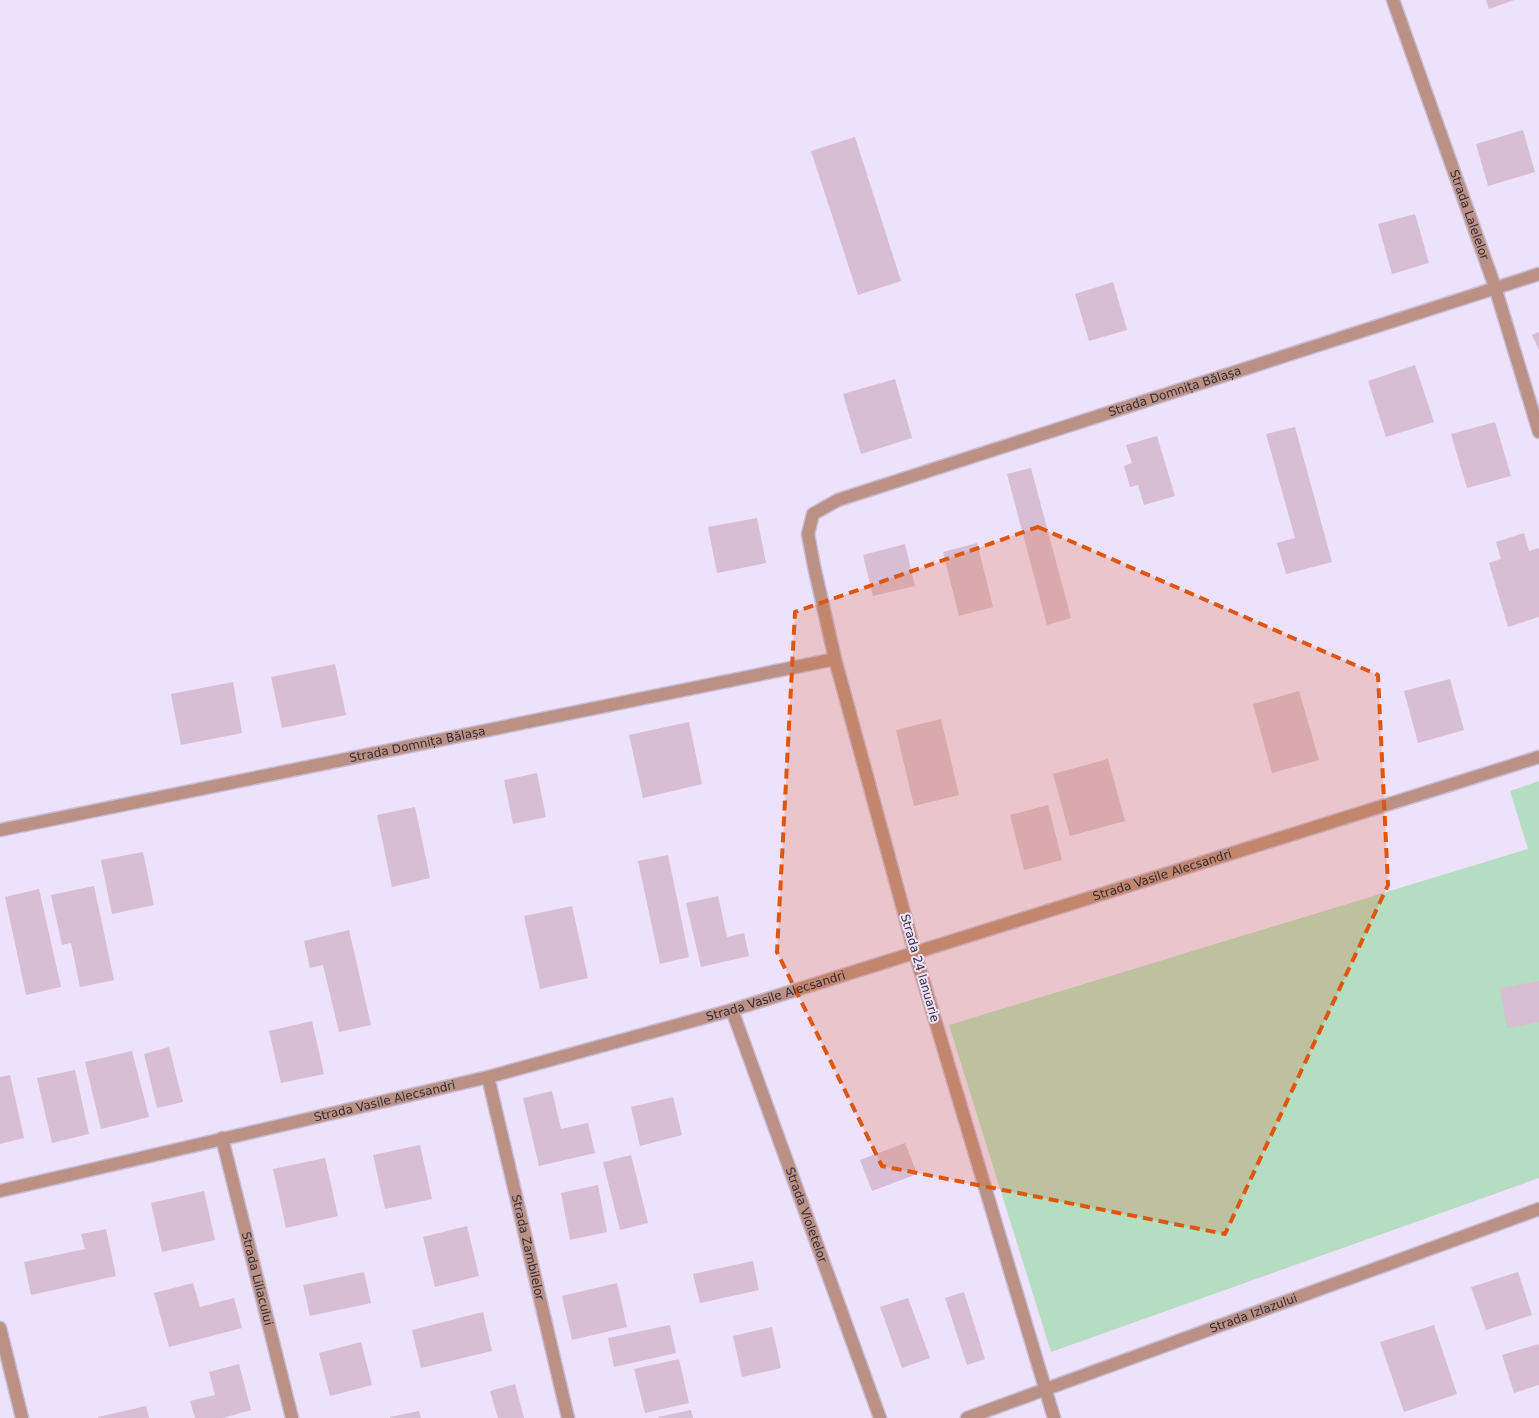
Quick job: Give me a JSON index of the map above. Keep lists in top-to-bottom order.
{
  "streets": {
    "street": [
      "Strada Lalelelor",
      "Strada Domnița Bălașa",
      "Strada Vasile Alecsandri",
      "Strada 24 Ianuarie",
      "Strada Violetelor",
      "Strada Zambilelor",
      "Strada Liliacului",
      "Strada Izlazului"
    ]
  },
  "crossings": [
    ["Strada Lalelelor", "Strada Domnița Bălașa"],
    ["Strada Domnița Bălașa", "Strada 24 Ianuarie"],
    ["Strada Vasile Alecsandri", "Strada 24 Ianuarie"],
    ["Strada Vasile Alecsandri", "Strada Violetelor"],
    ["Strada Vasile Alecsandri", "Strada Zambilelor"],
    ["Strada Vasile Alecsandri", "Strada Liliacului"],
    ["Strada 24 Ianuarie", "Strada Izlazului"]
  ]
}
